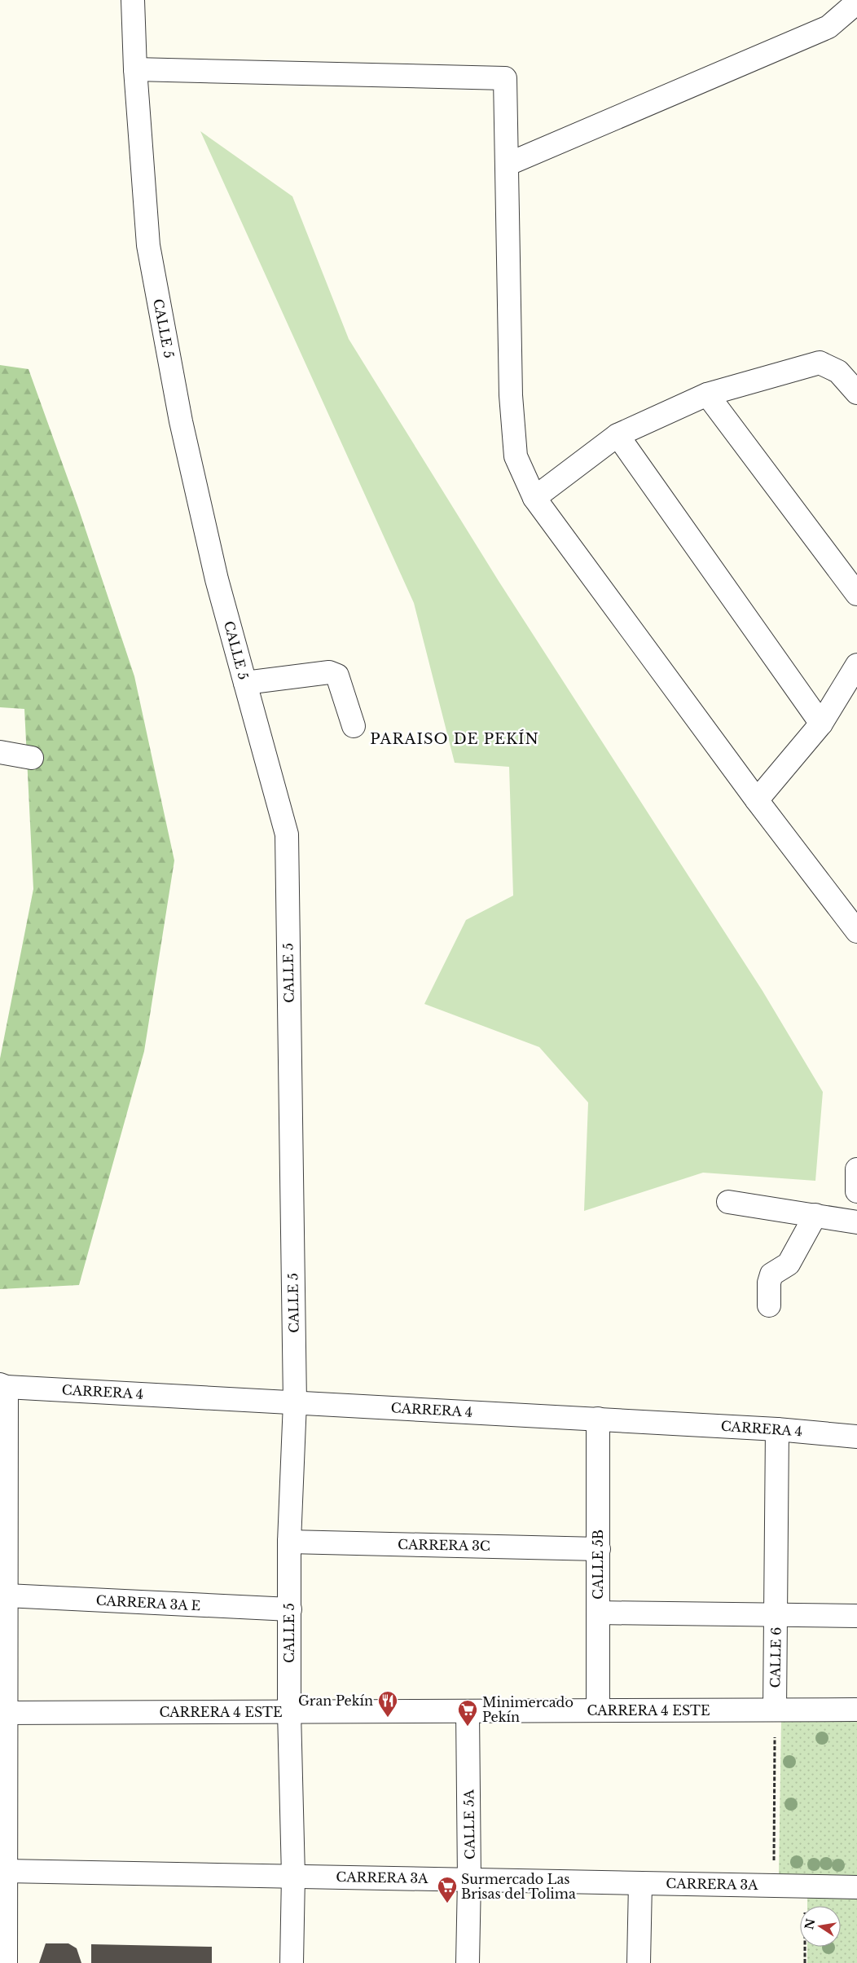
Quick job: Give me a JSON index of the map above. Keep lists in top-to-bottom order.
{
  "streets": {
    "street": [
      "CALLE 5",
      "CARRERA 4",
      "CARRERA 3C",
      "CALLE 5B",
      "CARRERA 3A E",
      "CALLE 6",
      "CARRERA 4 ESTE",
      "CALLE 5A",
      "CARRERA 3A"
    ]
  },
  "crossings": [
    ["CALLE 5", "CARRERA 4"],
    ["CALLE 5", "CARRERA 3C"],
    ["CALLE 5", "CARRERA 3A E"],
    ["CALLE 5", "CARRERA 4 ESTE"],
    ["CALLE 5", "CARRERA 3A"],
    ["CARRERA 4", "CALLE 5B"],
    ["CARRERA 4", "CALLE 6"],
    ["CARRERA 3C", "CALLE 5B"],
    ["CALLE 5B", "CARRERA 4 ESTE"],
    ["CALLE 6", "CARRERA 4 ESTE"],
    ["CARRERA 4 ESTE", "CALLE 5A"],
    ["CALLE 5A", "CARRERA 3A"]
  ],
  "districts": ["PARAISO DE PEKÍN"],
  "places": {
    "restaurant": ["Gran Pekín"],
    "supermarket": ["Minimercado Pekín", "Surmercado Las Brisas del Tolima"]
  },
  "north": "left"
}
